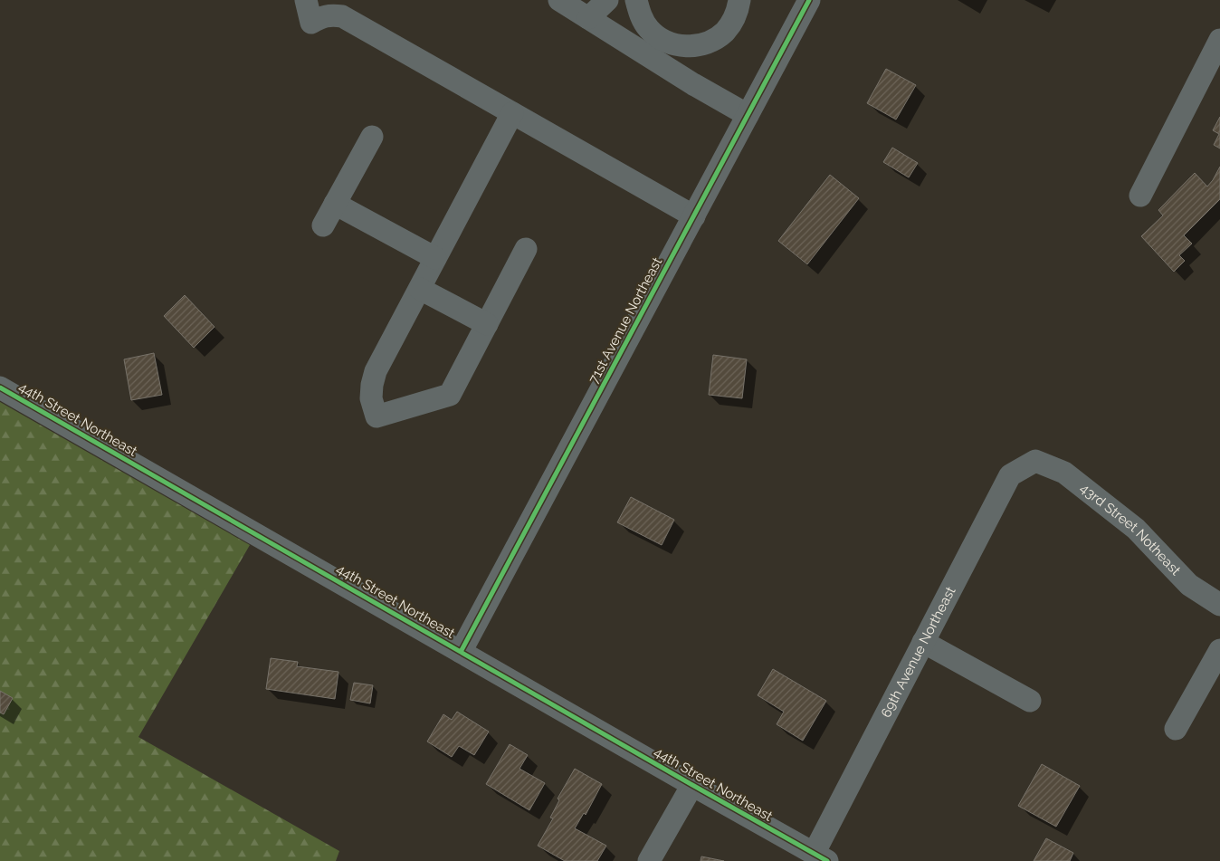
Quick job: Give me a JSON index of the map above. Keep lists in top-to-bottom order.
{
  "streets": {
    "street": [
      "71st Avenue Northeast",
      "44th Street Northeast",
      "43rd Street Notheast",
      "69th Avenue Northeast"
    ]
  },
  "crossings": [
    ["71st Avenue Northeast", "44th Street Northeast"],
    ["44th Street Northeast", "69th Avenue Northeast"],
    ["43rd Street Notheast", "69th Avenue Northeast"]
  ]
}
